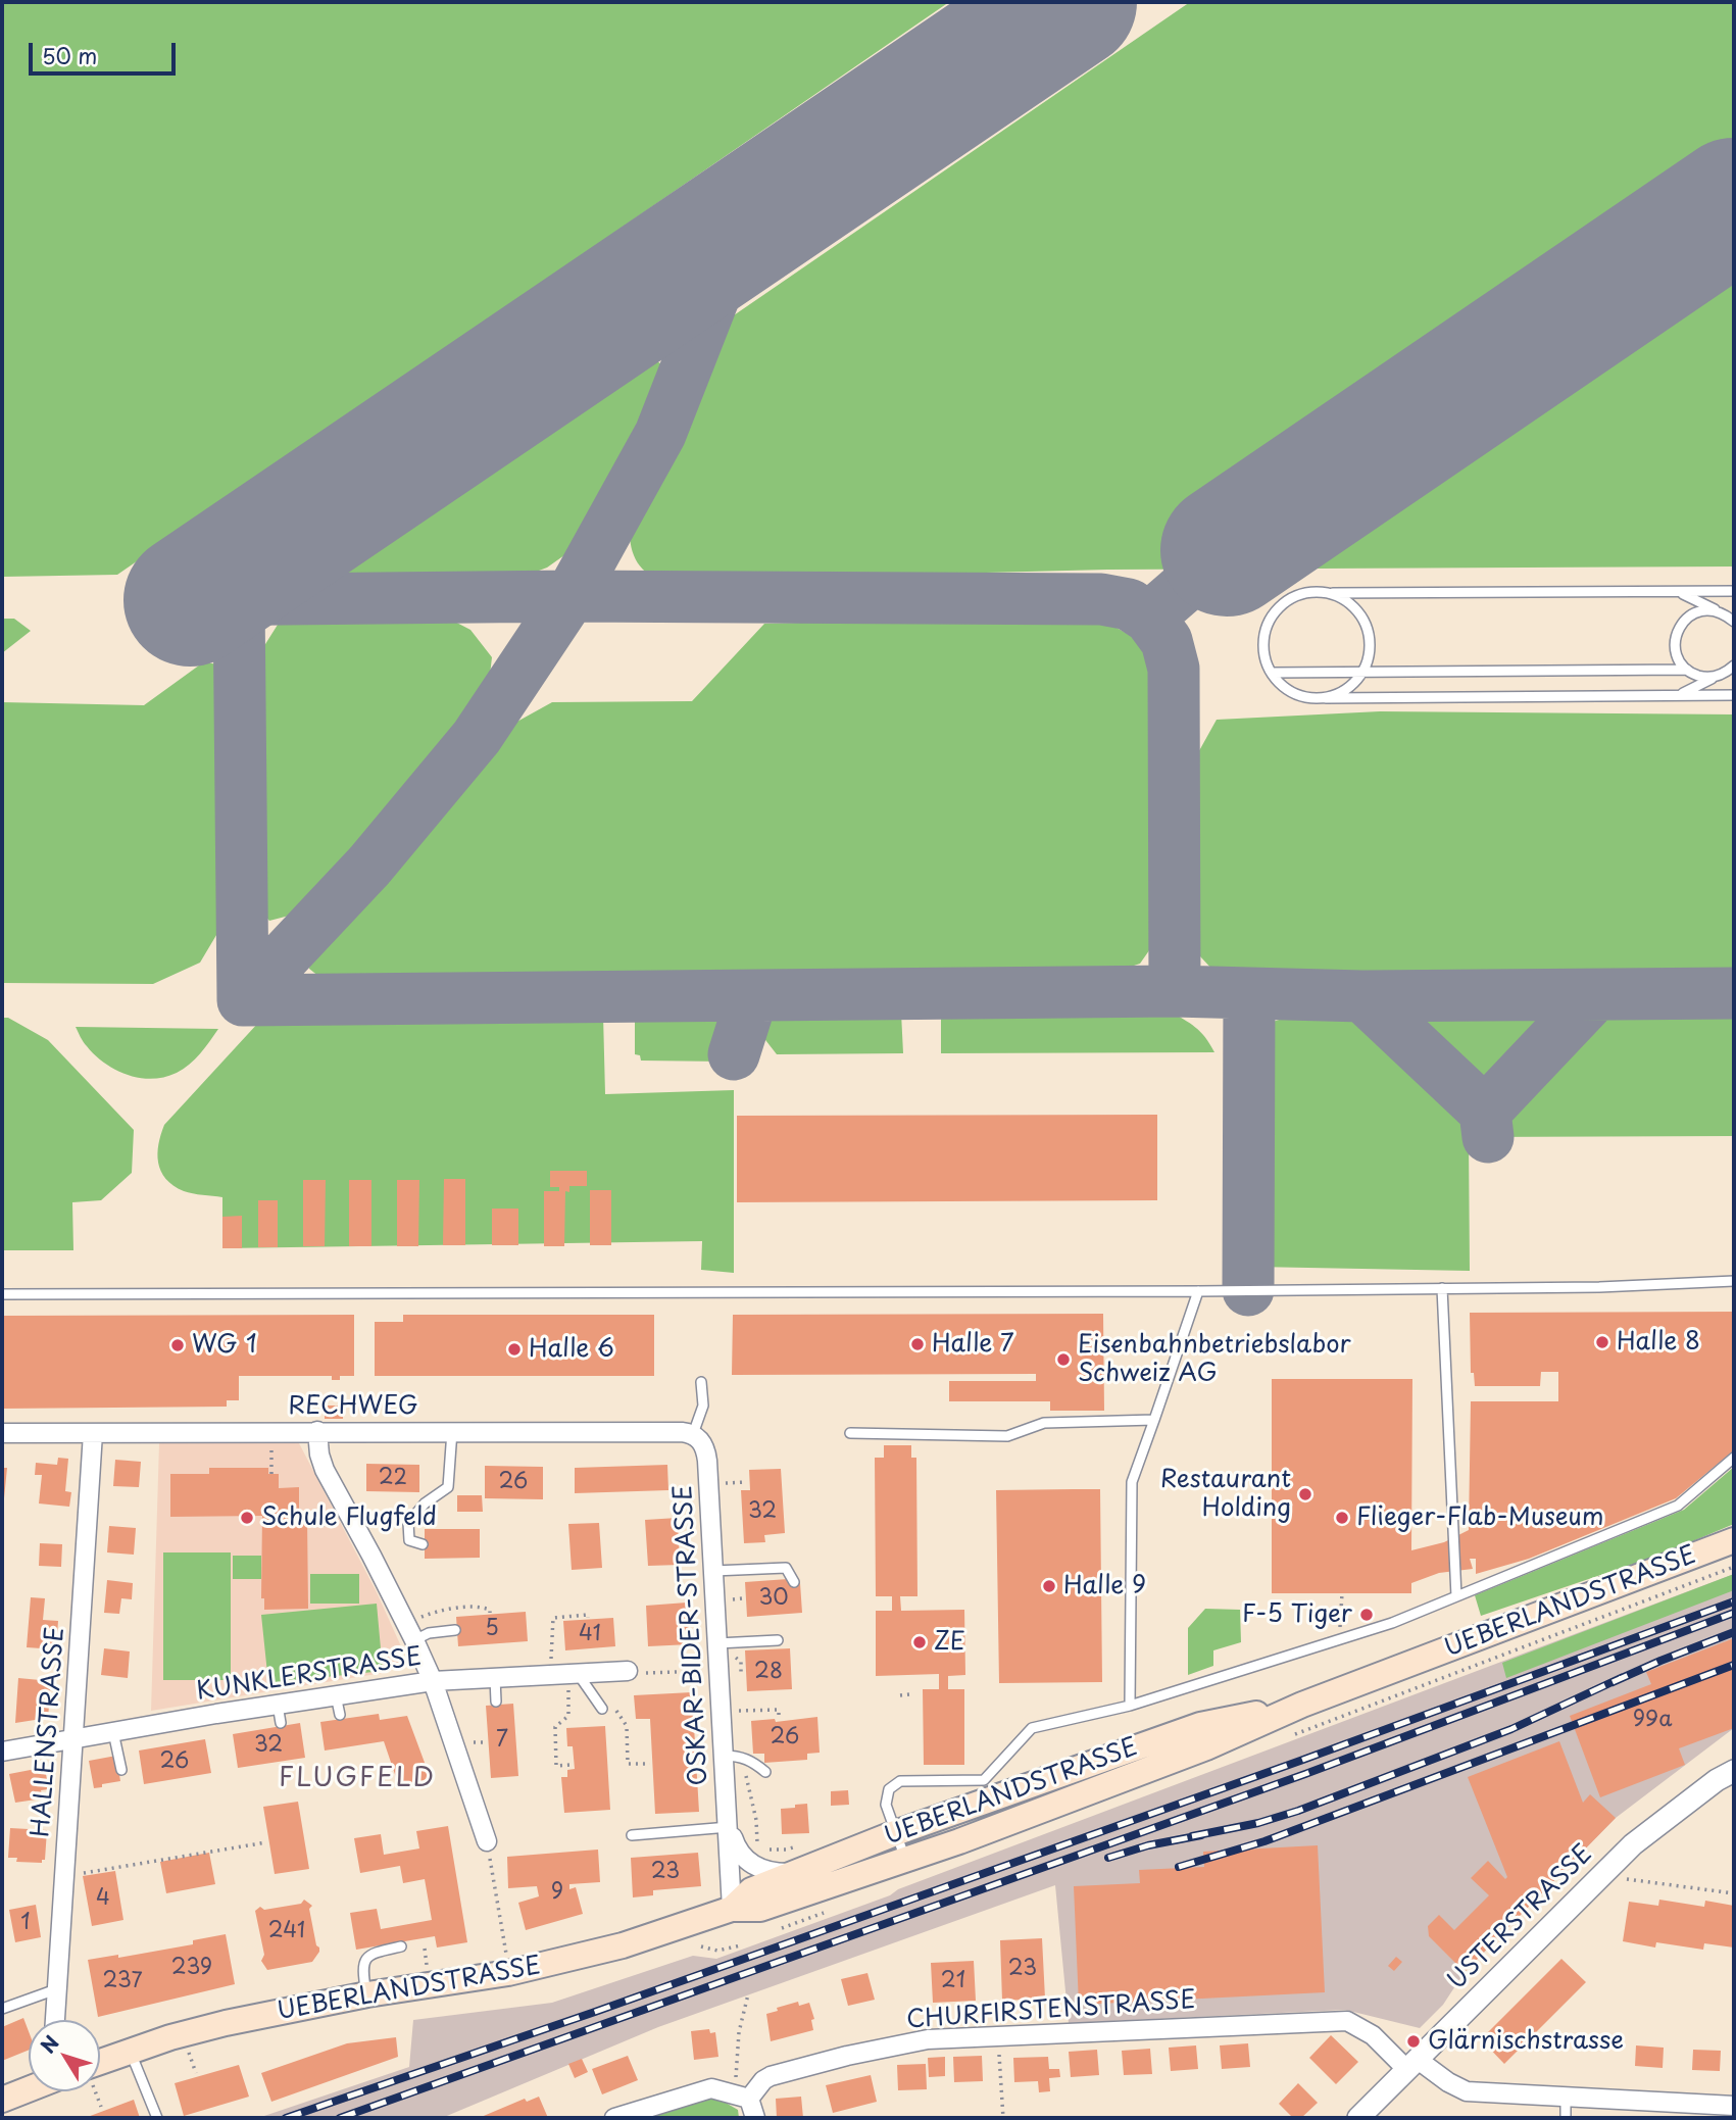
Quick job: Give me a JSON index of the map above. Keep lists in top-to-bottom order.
{
  "streets": {
    "main road": ["UEBERLANDSTRASSE"],
    "street": [
      "RECHWEG",
      "OSKAR-BIDER-STRASSE",
      "KUNKLERSTRASSE",
      "HALLENSTRASSE",
      "USTERSTRASSE",
      "CHURFIRSTENSTRASSE"
    ]
  },
  "crossings": [
    ["RECHWEG", "OSKAR-BIDER-STRASSE"],
    ["RECHWEG", "HALLENSTRASSE"],
    ["UEBERLANDSTRASSE", "OSKAR-BIDER-STRASSE"],
    ["KUNKLERSTRASSE", "HALLENSTRASSE"],
    ["USTERSTRASSE", "CHURFIRSTENSTRASSE"]
  ],
  "districts": ["FLUGFELD"],
  "places": [
    "Halle 8",
    "Halle 7",
    "WG 1",
    "Halle 6",
    "Eisenbahnbetriebslabor Schweiz AG",
    "Restaurant Holding",
    "Schule Flugfeld",
    "Flieger-Flab-Museum",
    "Halle 9",
    "F-5 Tiger",
    "ZE",
    "Glärnischstrasse"
  ],
  "house_numbers": [
    "22",
    "26",
    "32",
    "30",
    "5",
    "41",
    "28",
    "99a",
    "26",
    "7",
    "32",
    "26",
    "23",
    "9",
    "4",
    "1",
    "241",
    "239",
    "23",
    "237",
    "21"
  ],
  "scale_bar": "50 m",
  "north": "top left"
}
